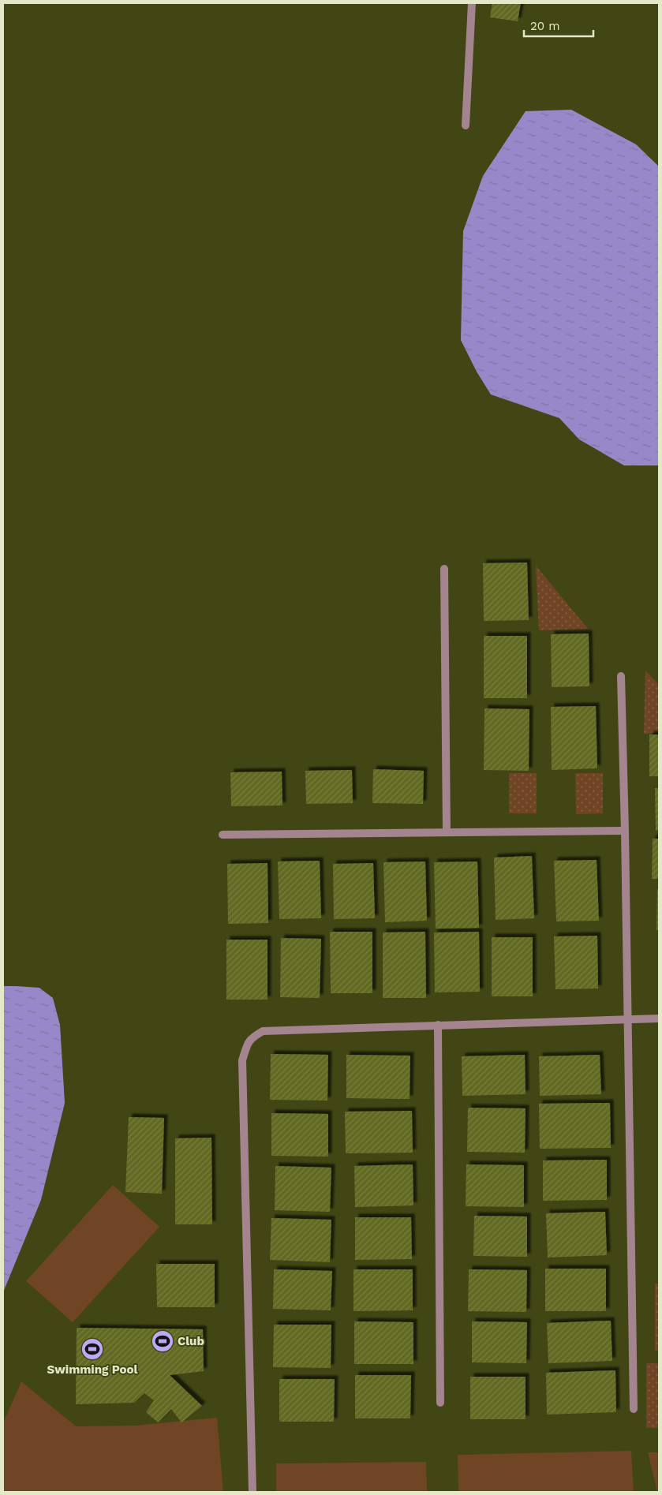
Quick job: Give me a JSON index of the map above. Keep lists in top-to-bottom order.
{
  "places": {
    "sports": ["Club", "Swimming Pool"]
  },
  "scale_bar": "20 m"
}
